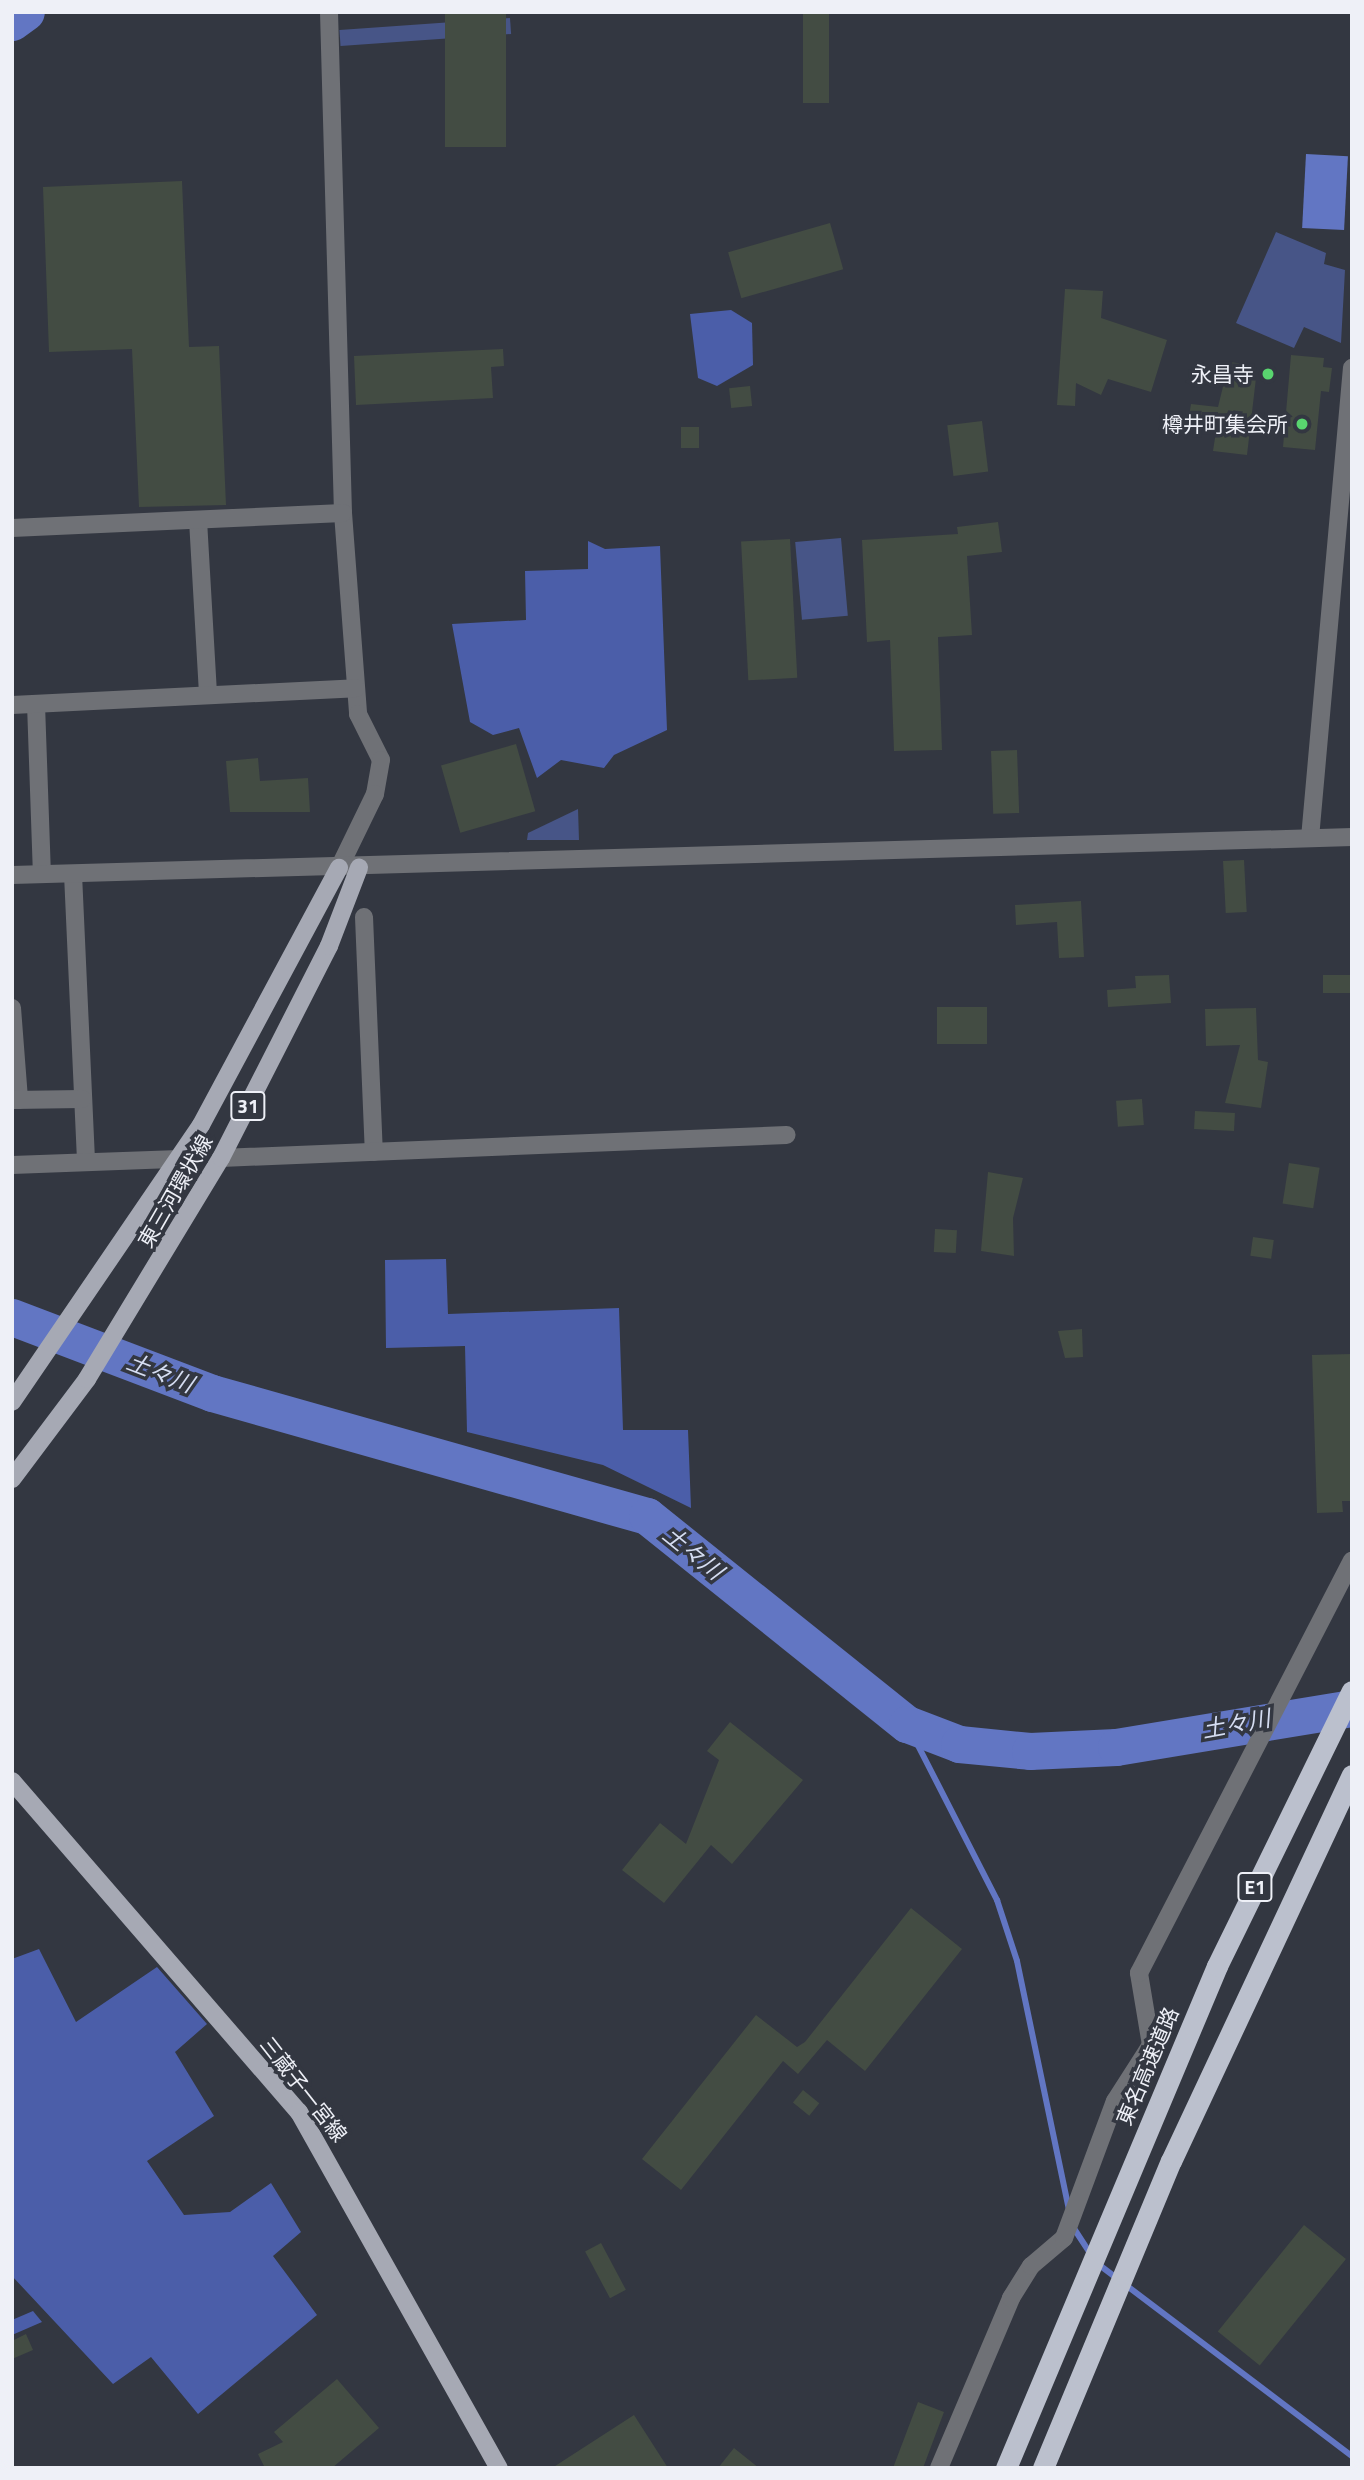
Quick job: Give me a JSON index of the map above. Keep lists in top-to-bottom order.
{
  "streets": {
    "highway": ["E1", "東名高速道路"],
    "main road": ["31", "東三河環状線", "三蔵子一宮線"]
  },
  "water": ["土々川"],
  "places": ["永昌寺", "樽井町集会所"]
}
